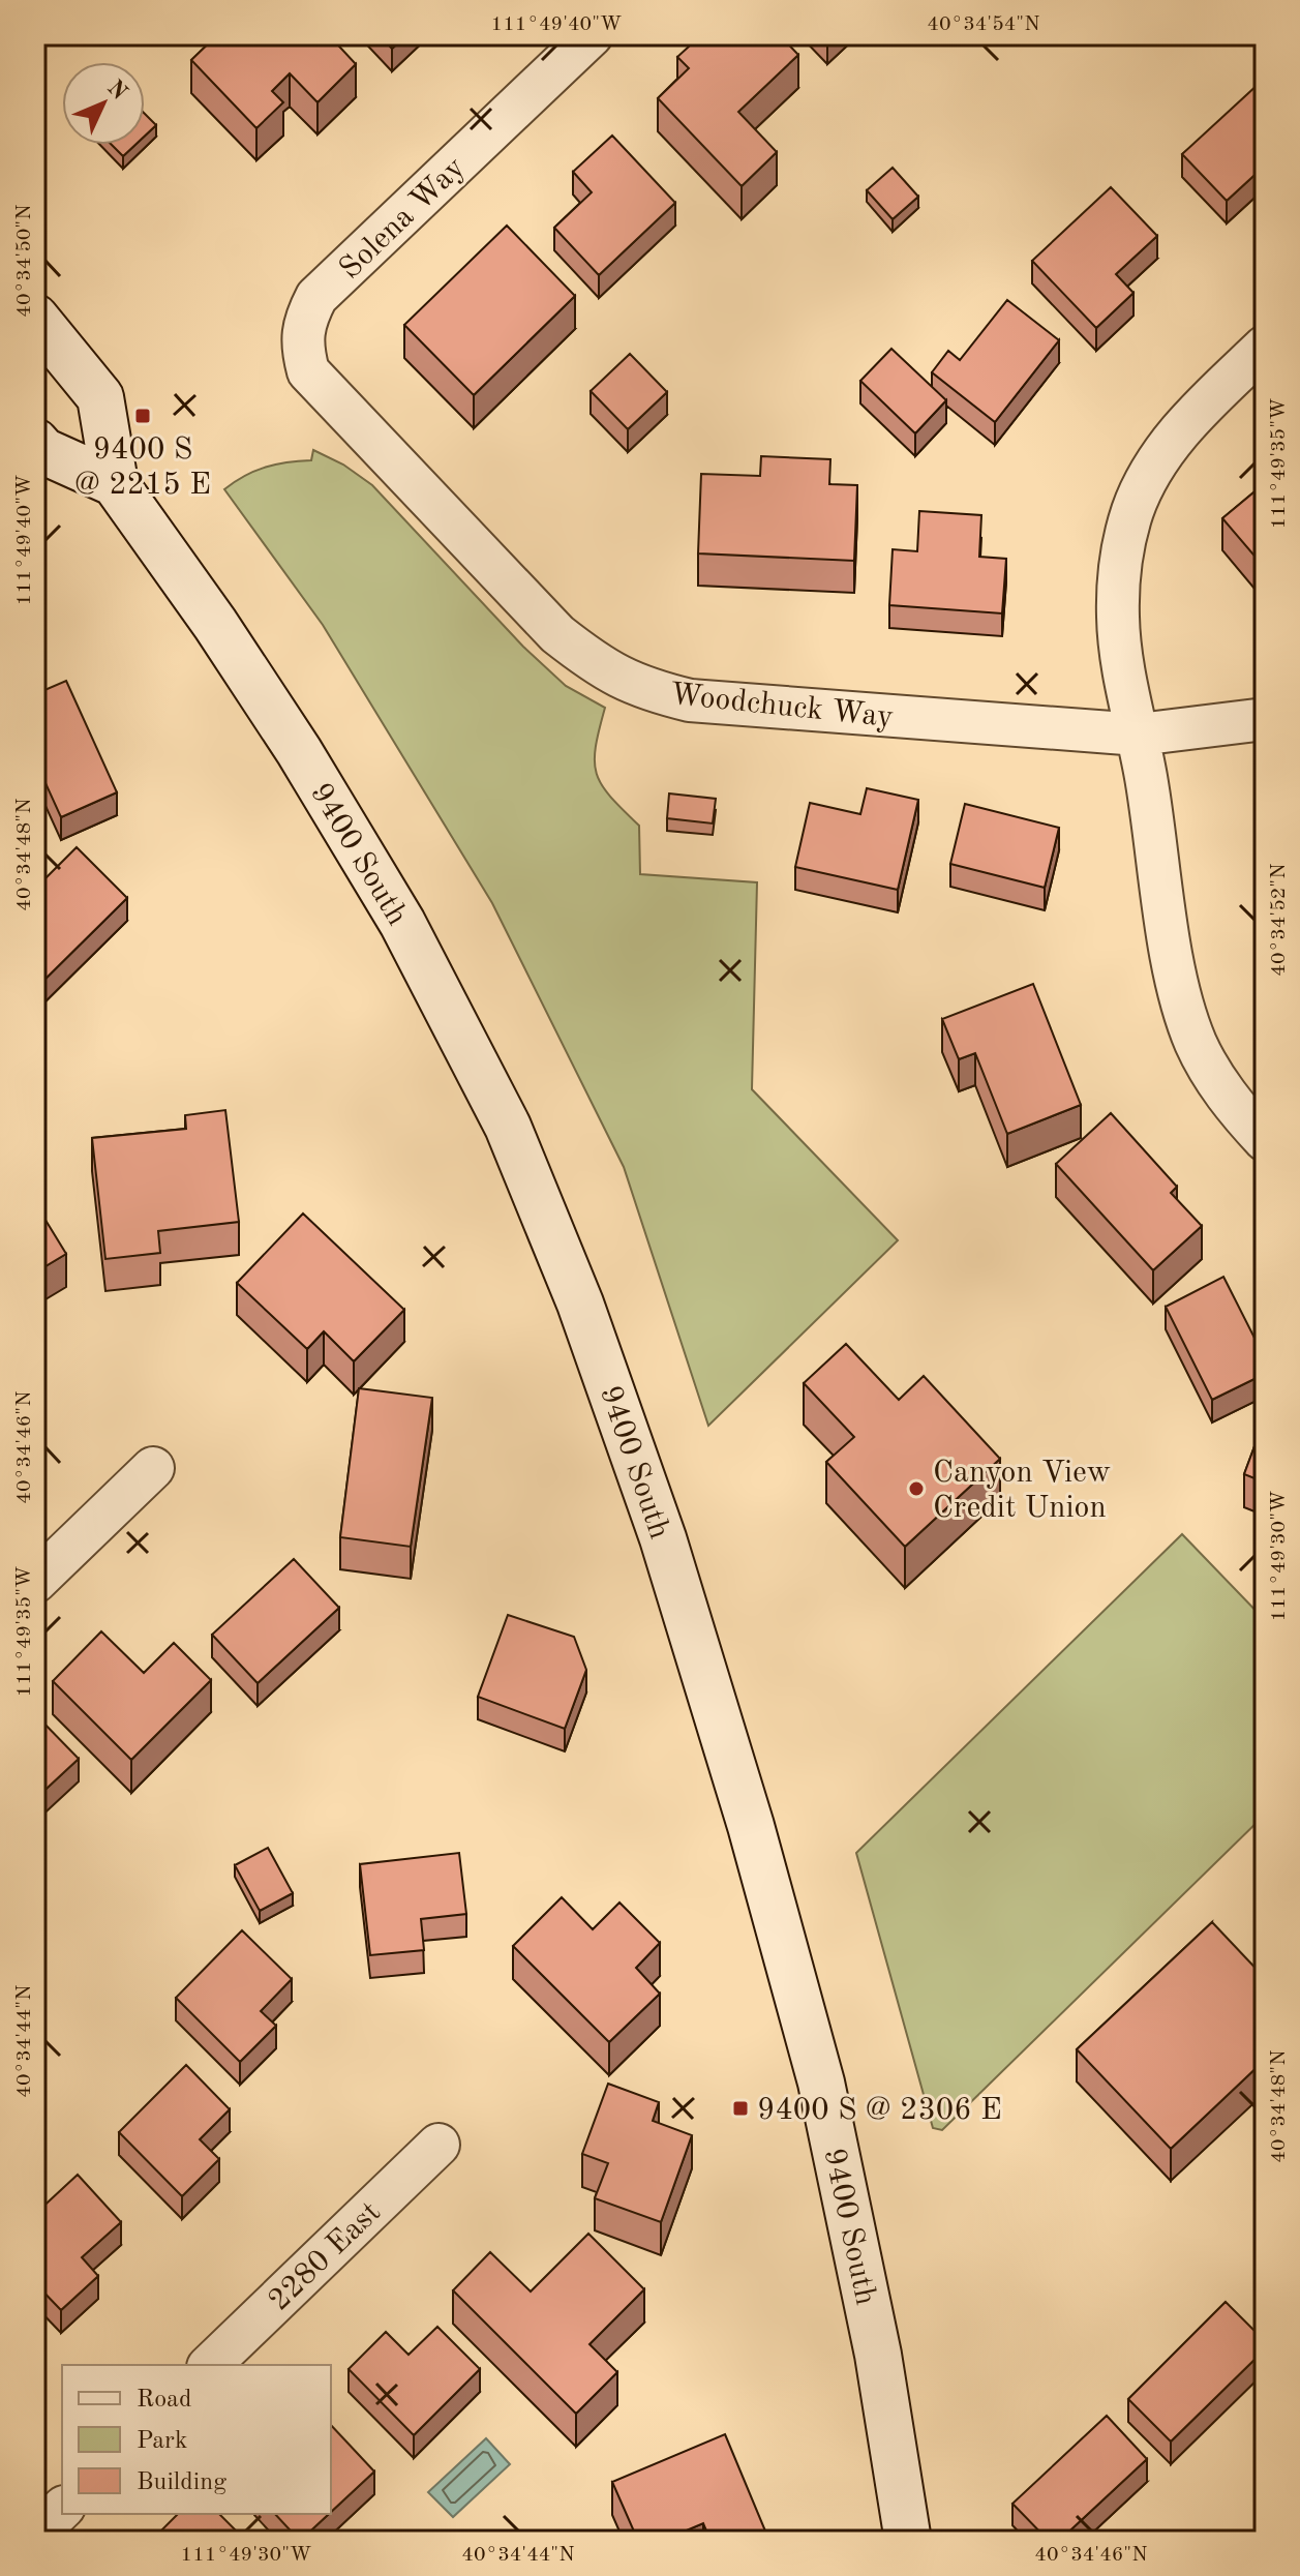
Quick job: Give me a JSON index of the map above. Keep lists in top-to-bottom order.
{
  "streets": {
    "main road": ["9400 South"],
    "street": ["Solena Way", "Woodchuck Way", "2280 East"]
  },
  "crossings": [
    ["Solena Way", "Woodchuck Way"]
  ],
  "places": {
    "transit": ["9400 S @ 2215 E", "9400 S @ 2306 E"],
    "other": ["Canyon View Credit Union"]
  },
  "legend": ["Road", "Park", "Building"],
  "north": "top right",
  "coordinates": [
    "111°49'40\"W",
    "40°34'54\"N",
    "40°34'50\"N",
    "111°49'35\"W",
    "40°34'48\"N",
    "40°34'52\"N",
    "40°34'46\"N",
    "111°49'30\"W",
    "40°34'44\"N"
  ]
}
